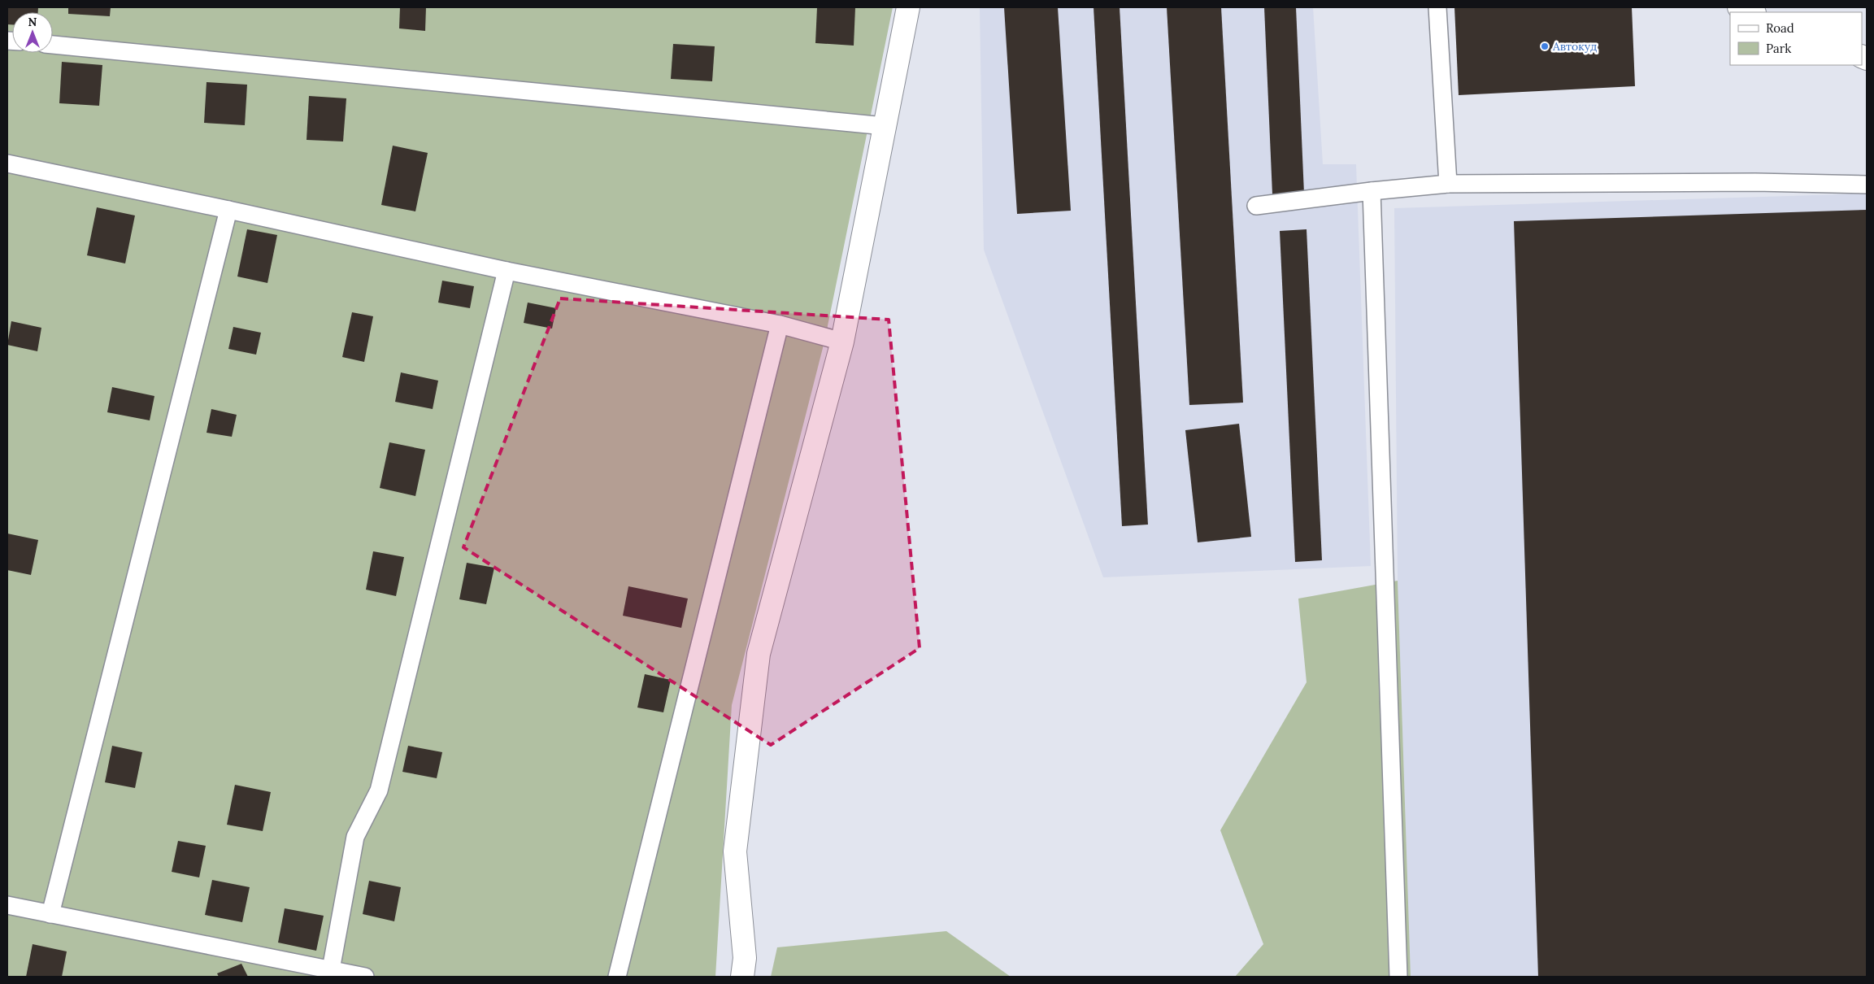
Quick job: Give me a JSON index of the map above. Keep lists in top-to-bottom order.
{
  "places": ["Автокуд"],
  "legend": ["Road", "Park"],
  "north": "top"
}
